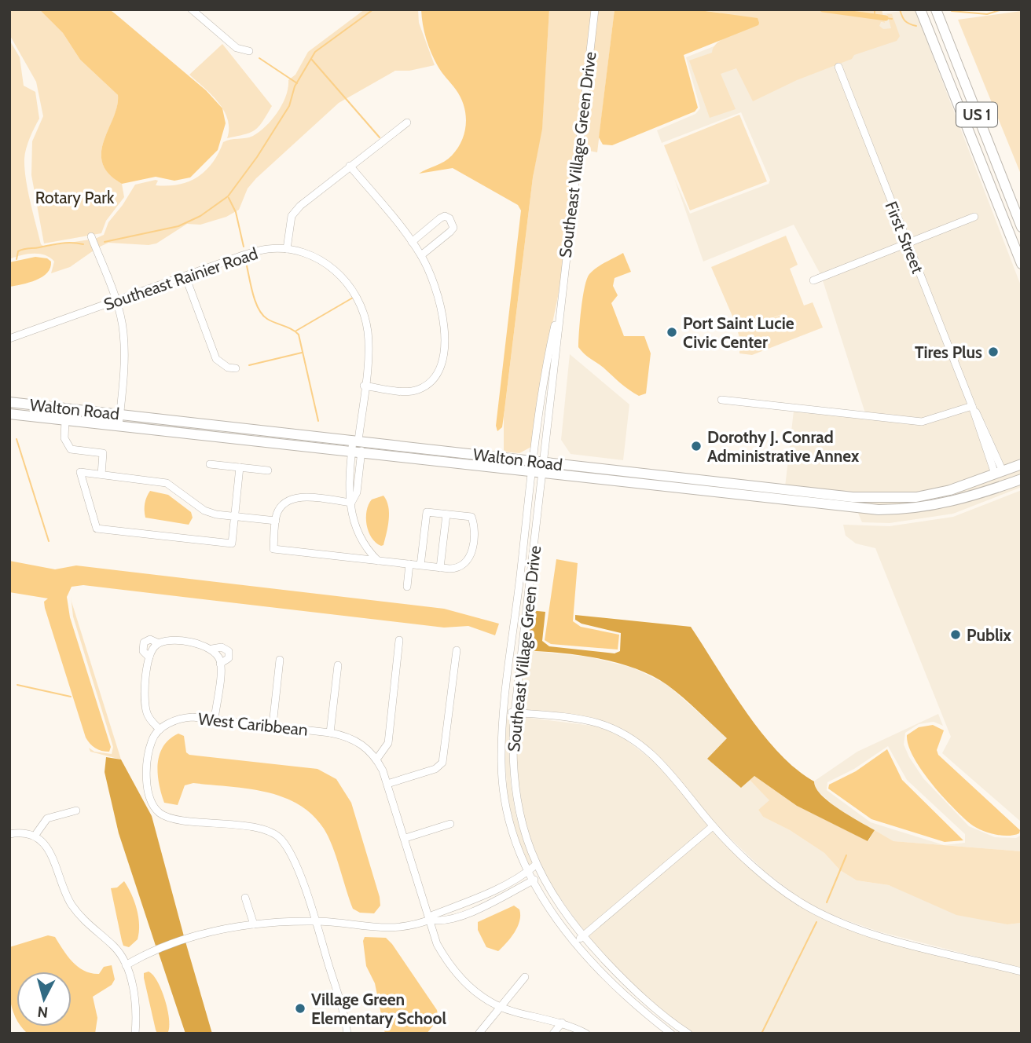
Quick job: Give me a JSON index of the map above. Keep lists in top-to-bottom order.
{
  "streets": {
    "main road": ["US 1", "Walton Road"],
    "street": [
      "Southeast Village Green Drive",
      "First Street",
      "Southeast Rainier Road",
      "West Caribbean"
    ]
  },
  "crossings": [
    ["Southeast Village Green Drive", "Walton Road"],
    ["First Street", "Walton Road"],
    ["Southeast Rainier Road", "Walton Road"]
  ],
  "parks": ["Rotary Park"],
  "places": [
    "Port Saint Lucie Civic Center",
    "Tires Plus",
    "Dorothy J. Conrad Administrative Annex",
    "Publix",
    "Village Green Elementary School"
  ],
  "north": "bottom"
}
